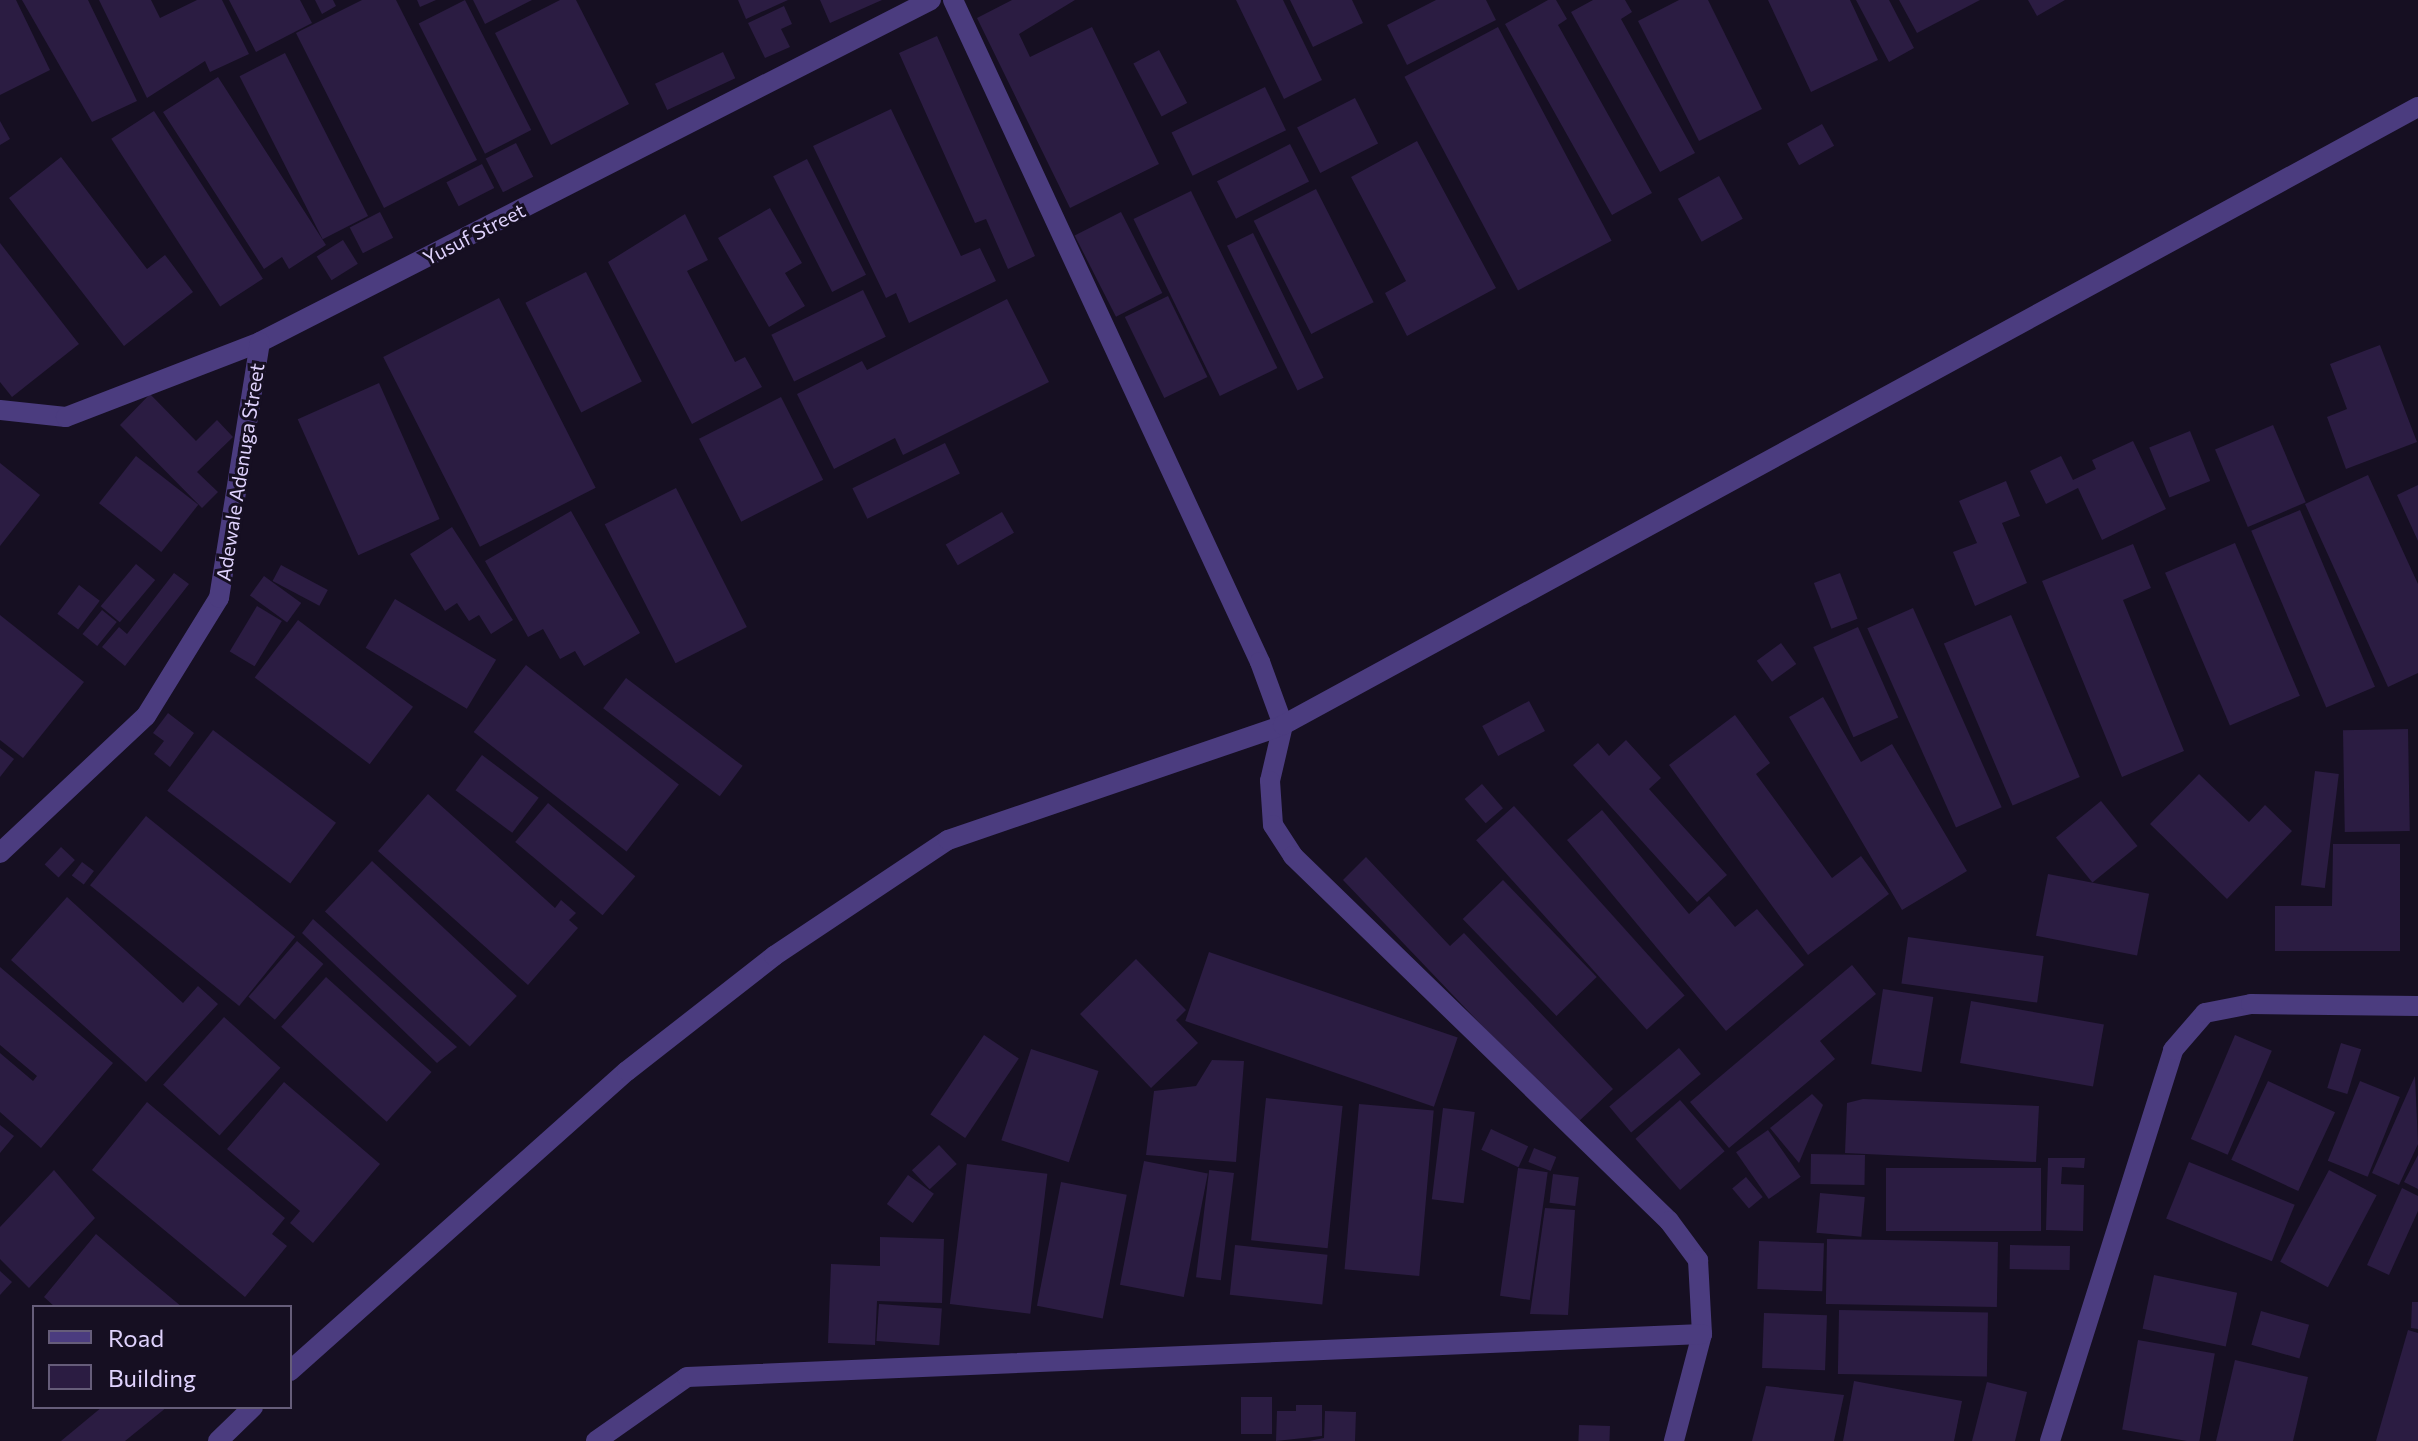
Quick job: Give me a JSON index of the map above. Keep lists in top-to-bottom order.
{
  "streets": {
    "street": ["Yusuf Street", "Adewale Adenuga Street"]
  },
  "crossings": [
    ["Yusuf Street", "Adewale Adenuga Street"]
  ],
  "legend": ["Road", "Building"]
}
